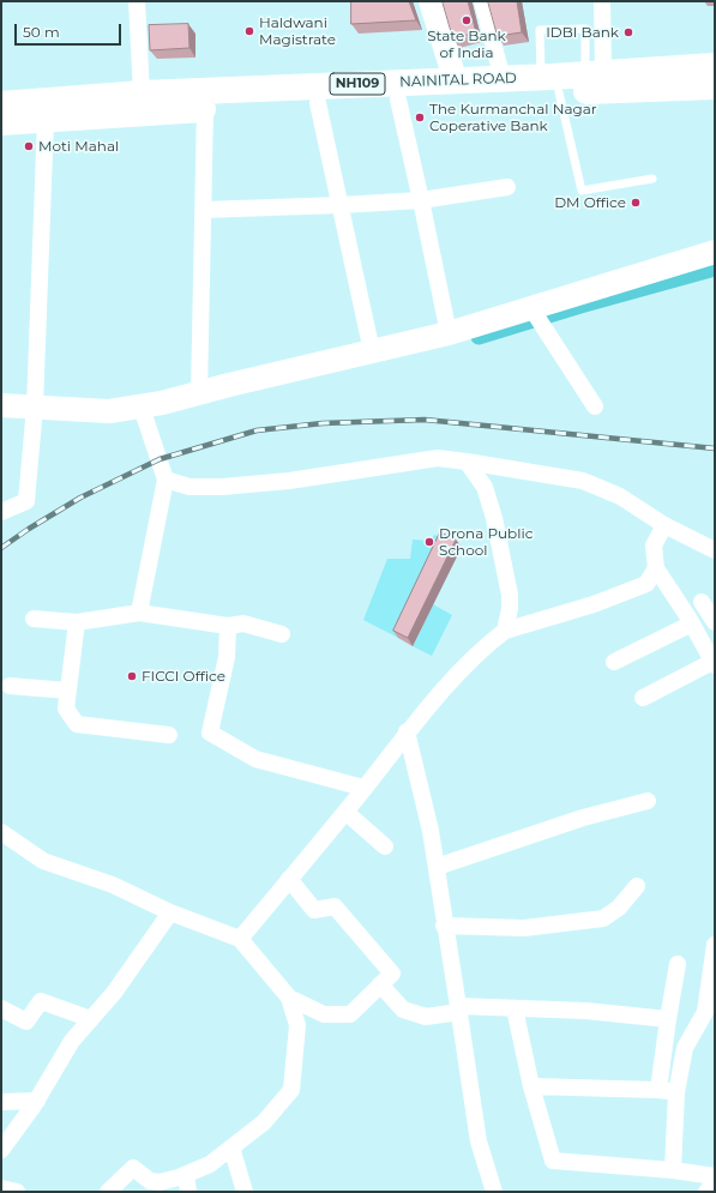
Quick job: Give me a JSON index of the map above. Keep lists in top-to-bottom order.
{
  "streets": {
    "highway": ["NAINITAL ROAD", "NH109"]
  },
  "places": [
    "State Bank of India",
    "Haldwani Magistrate",
    "IDBI Bank",
    "The Kurmanchal Nagar Coperative Bank",
    "Moti Mahal",
    "DM Office",
    "Drona Public School",
    "FICCI Office"
  ],
  "scale_bar": "50 m"
}
